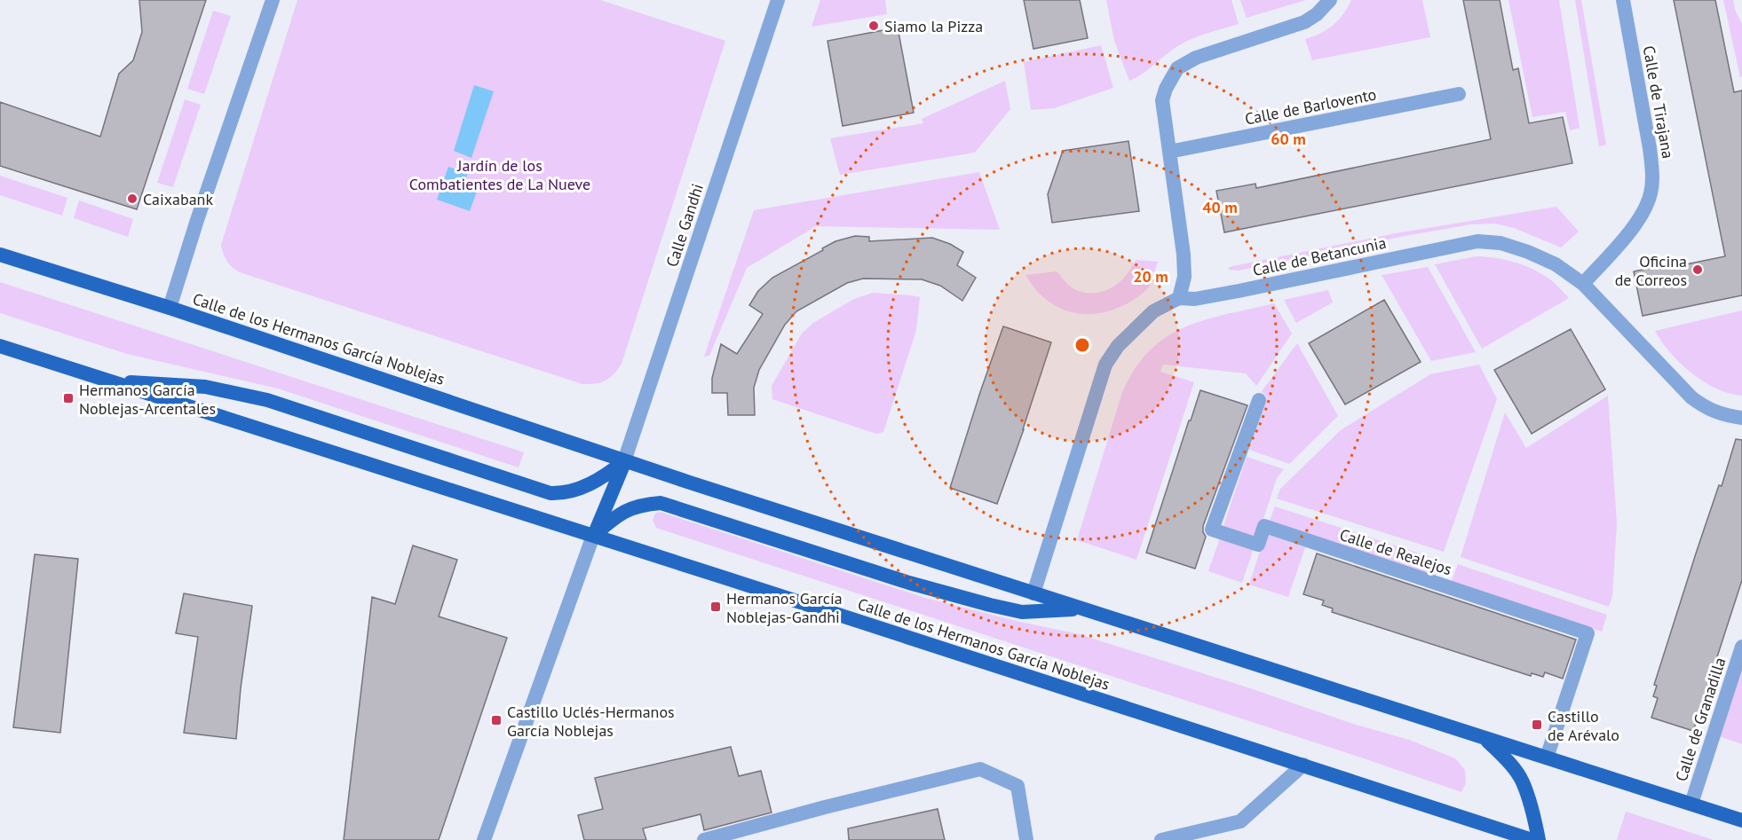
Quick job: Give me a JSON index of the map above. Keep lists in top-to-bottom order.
{
  "streets": {
    "main road": ["Calle de los Hermanos García Noblejas"],
    "street": [
      "Calle de Tirajana",
      "Calle de Barlovento",
      "Calle Gandhi",
      "Calle de Betancunia",
      "Calle de Realejos",
      "Calle de Granadilla"
    ]
  },
  "crossings": [
    ["Calle de Tirajana", "Calle de Betancunia"],
    ["Calle Gandhi", "Calle de los Hermanos García Noblejas"],
    ["Calle de Betancunia", "Calle de los Hermanos García Noblejas"],
    ["Calle de los Hermanos García Noblejas", "Calle de Realejos"],
    ["Calle de los Hermanos García Noblejas", "Calle de Granadilla"]
  ],
  "parks": ["Jardín de los Combatientes de La Nueve"],
  "places": {
    "other": ["Siamo la Pizza", "Caixabank", "Oficina de Correos"],
    "transit": [
      "Hermanos García Noblejas-Arcentales",
      "Hermanos García Noblejas-Gandhi",
      "Castillo Uclés-Hermanos García Noblejas",
      "Castillo de Arévalo"
    ]
  },
  "rings": ["60 m", "40 m", "20 m"]
}
